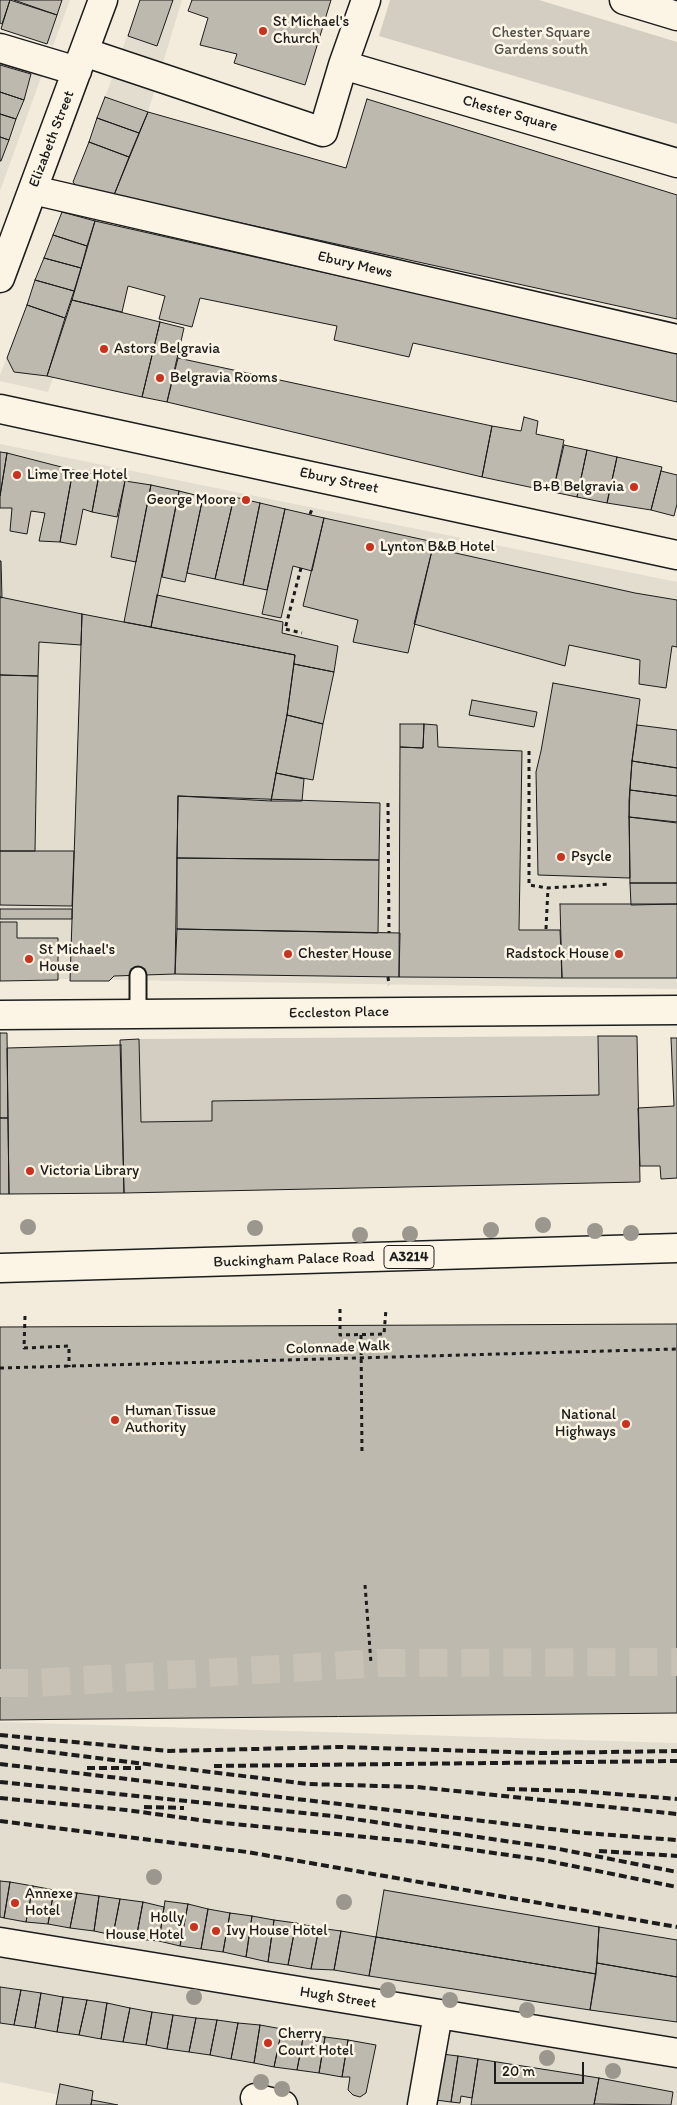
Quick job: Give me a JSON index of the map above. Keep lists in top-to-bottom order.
{
  "streets": {
    "street": [
      "Chester Square",
      "Elizabeth Street",
      "Ebury Mews",
      "Ebury Street",
      "Eccleston Place",
      "A3214",
      "Buckingham Palace Road",
      "Hugh Street"
    ],
    "path": ["Colonnade Walk"]
  },
  "crossings": [
    ["Elizabeth Street", "Ebury Mews"]
  ],
  "parks": ["Chester Square Gardens south"],
  "places": [
    "St Michael's Church",
    "Astors Belgravia",
    "Belgravia Rooms",
    "Lime Tree Hotel",
    "B+B Belgravia",
    "George Moore",
    "Lynton B&B Hotel",
    "Psycle",
    "Chester House",
    "Radstock House",
    "St Michael's House",
    "Victoria Library",
    "Human Tissue Authority",
    "National Highways",
    "Annexe Hotel",
    "Holly House Hotel",
    "Ivy House Hotel",
    "Cherry Court Hotel"
  ],
  "scale_bar": "20 m"
}
